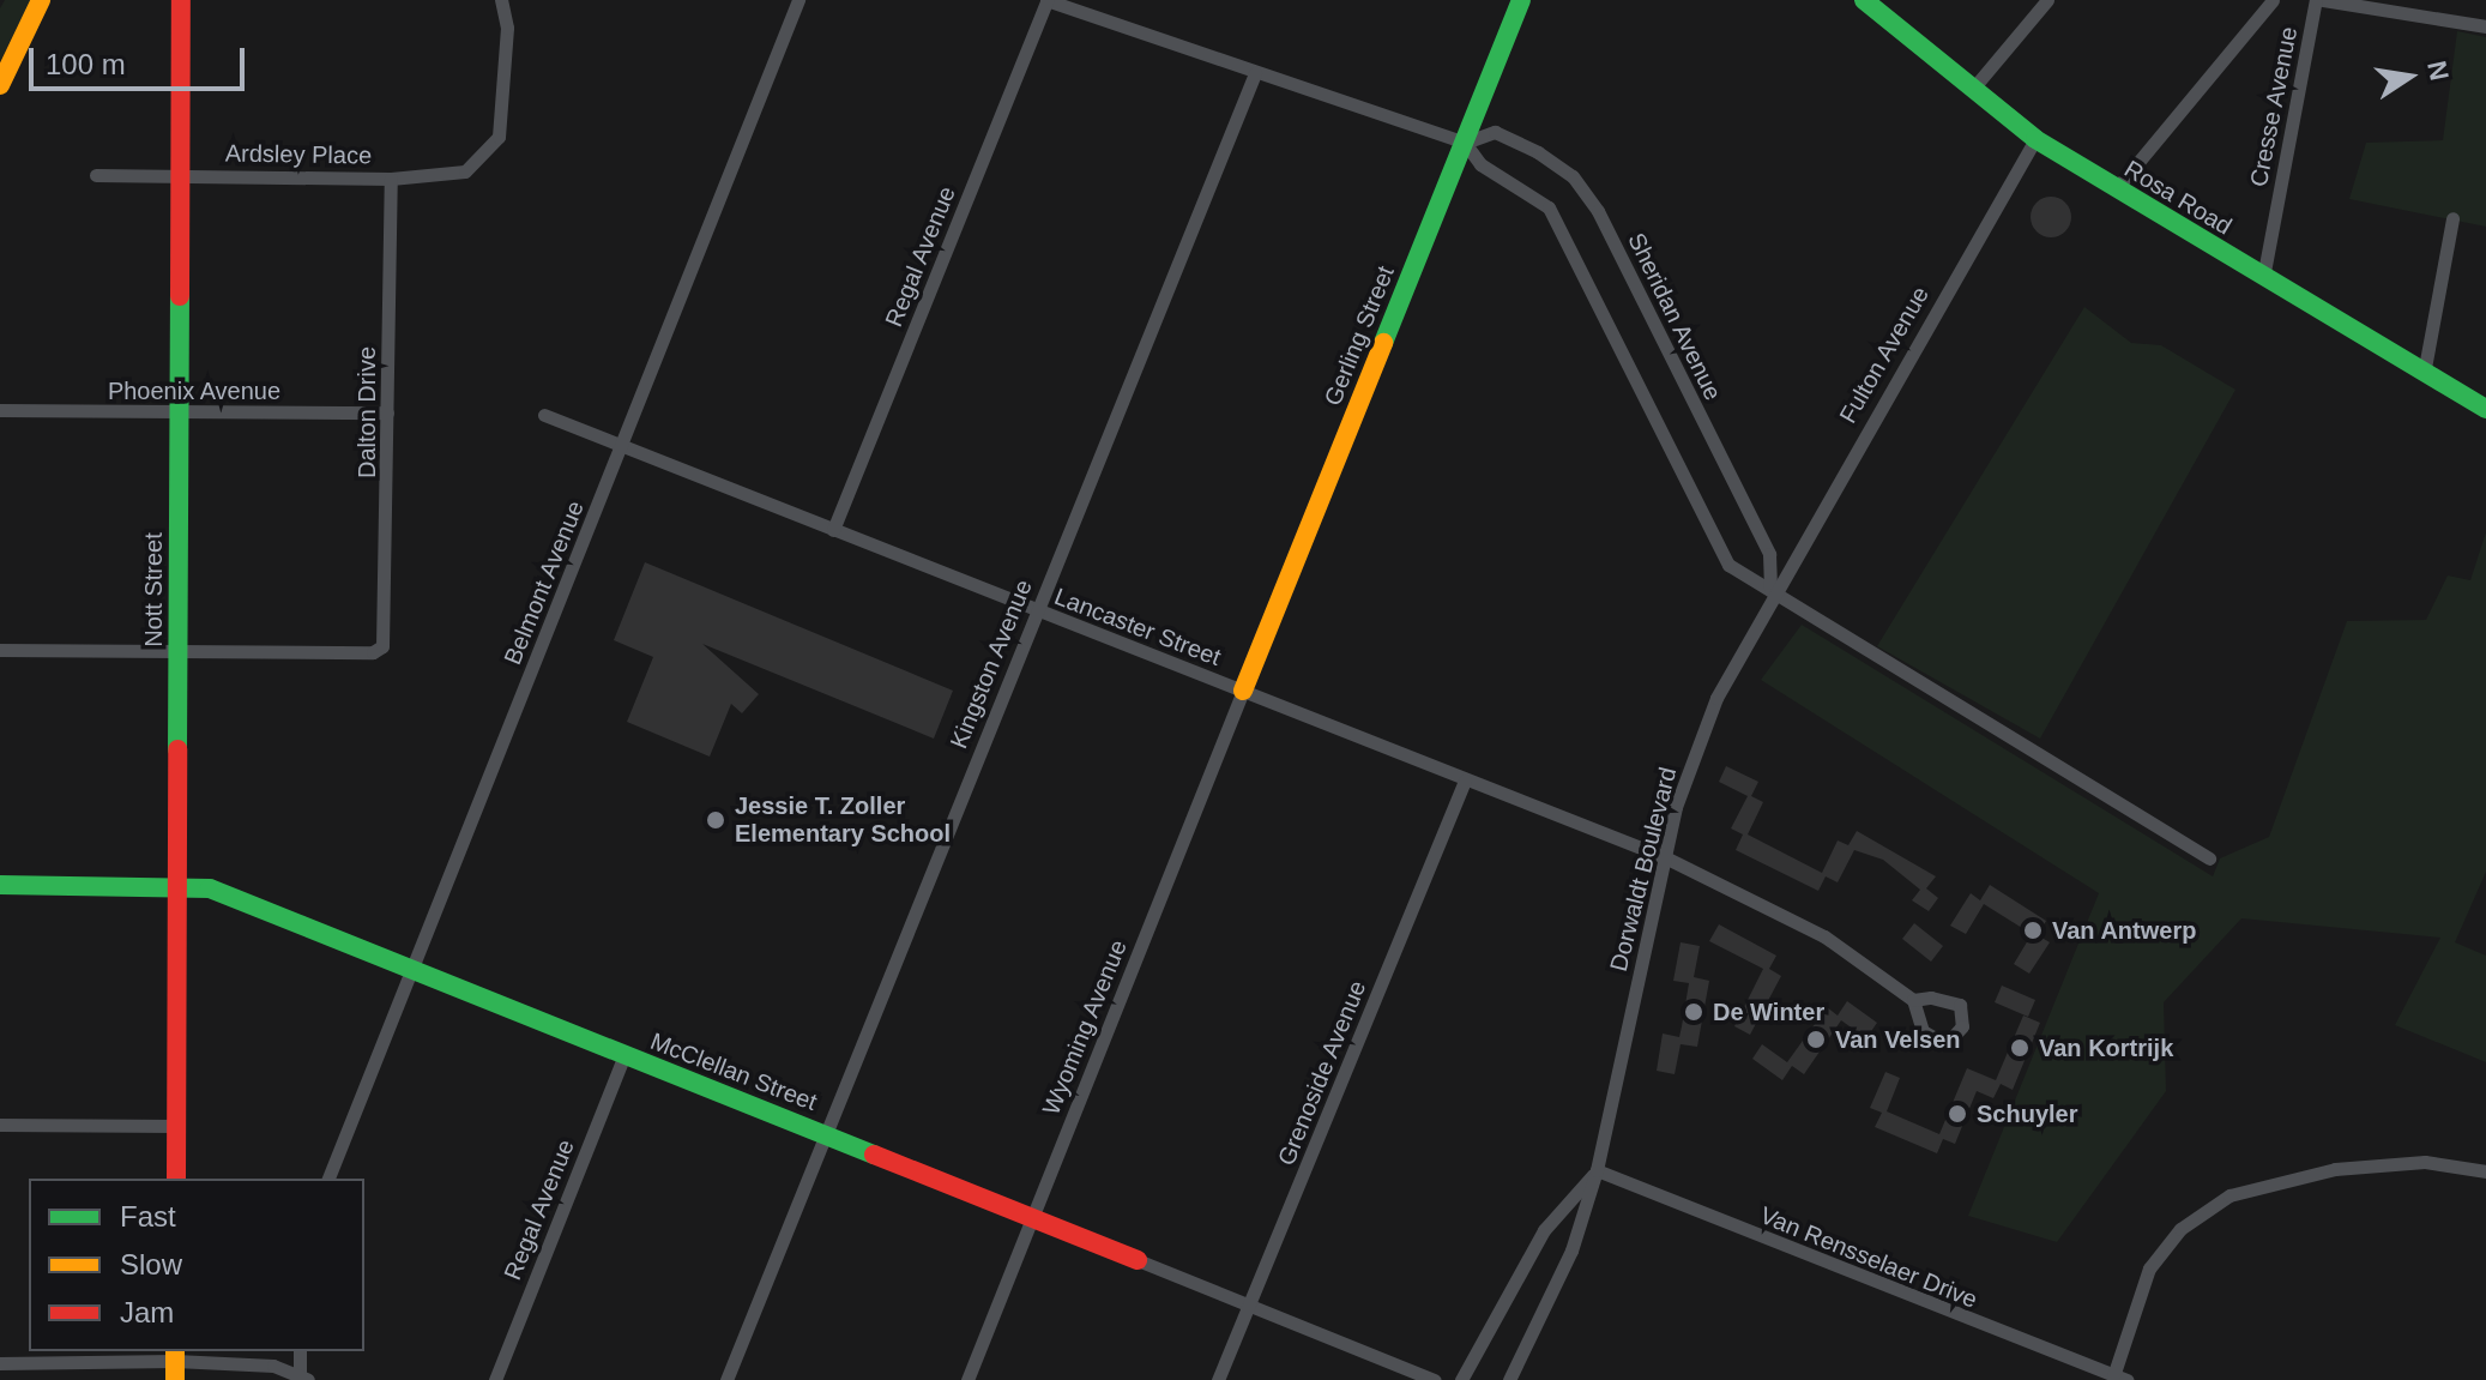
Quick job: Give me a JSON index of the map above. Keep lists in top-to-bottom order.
{
  "streets": {
    "street": [
      "Cresse Avenue",
      "Ardsley Place",
      "Rosa Road",
      "Regal Avenue",
      "Sheridan Avenue",
      "Gerling Street",
      "Fulton Avenue",
      "Phoenix Avenue",
      "Dalton Drive",
      "Belmont Avenue",
      "Nott Street",
      "Lancaster Street",
      "Kingston Avenue",
      "Dorwaldt Boulevard",
      "Wyoming Avenue",
      "McClellan Street",
      "Grenoside Avenue",
      "Van Rensselaer Drive"
    ]
  },
  "crossings": [
    ["Cresse Avenue", "Rosa Road"],
    ["Ardsley Place", "Dalton Drive"],
    ["Ardsley Place", "Nott Street"],
    ["Rosa Road", "Fulton Avenue"],
    ["Regal Avenue", "Sheridan Avenue"],
    ["Regal Avenue", "Lancaster Street"],
    ["Regal Avenue", "McClellan Street"],
    ["Sheridan Avenue", "Gerling Street"],
    ["Sheridan Avenue", "Fulton Avenue"],
    ["Sheridan Avenue", "Kingston Avenue"],
    ["Sheridan Avenue", "Dorwaldt Boulevard"],
    ["Gerling Street", "Lancaster Street"],
    ["Gerling Street", "Wyoming Avenue"],
    ["Fulton Avenue", "Dorwaldt Boulevard"],
    ["Phoenix Avenue", "Dalton Drive"],
    ["Phoenix Avenue", "Nott Street"],
    ["Dalton Drive", "Nott Street"],
    ["Belmont Avenue", "Lancaster Street"],
    ["Belmont Avenue", "McClellan Street"],
    ["Nott Street", "McClellan Street"],
    ["Lancaster Street", "Kingston Avenue"],
    ["Lancaster Street", "Dorwaldt Boulevard"],
    ["Lancaster Street", "Wyoming Avenue"],
    ["Lancaster Street", "Grenoside Avenue"],
    ["Kingston Avenue", "McClellan Street"],
    ["Dorwaldt Boulevard", "Van Rensselaer Drive"],
    ["Wyoming Avenue", "McClellan Street"],
    ["McClellan Street", "Grenoside Avenue"]
  ],
  "places": [
    "Jessie T. Zoller Elementary School",
    "Van Antwerp",
    "De Winter",
    "Van Velsen",
    "Van Kortrijk",
    "Schuyler"
  ],
  "legend": ["Fast", "Slow", "Jam"],
  "scale_bar": "100 m",
  "north": "right"
}
